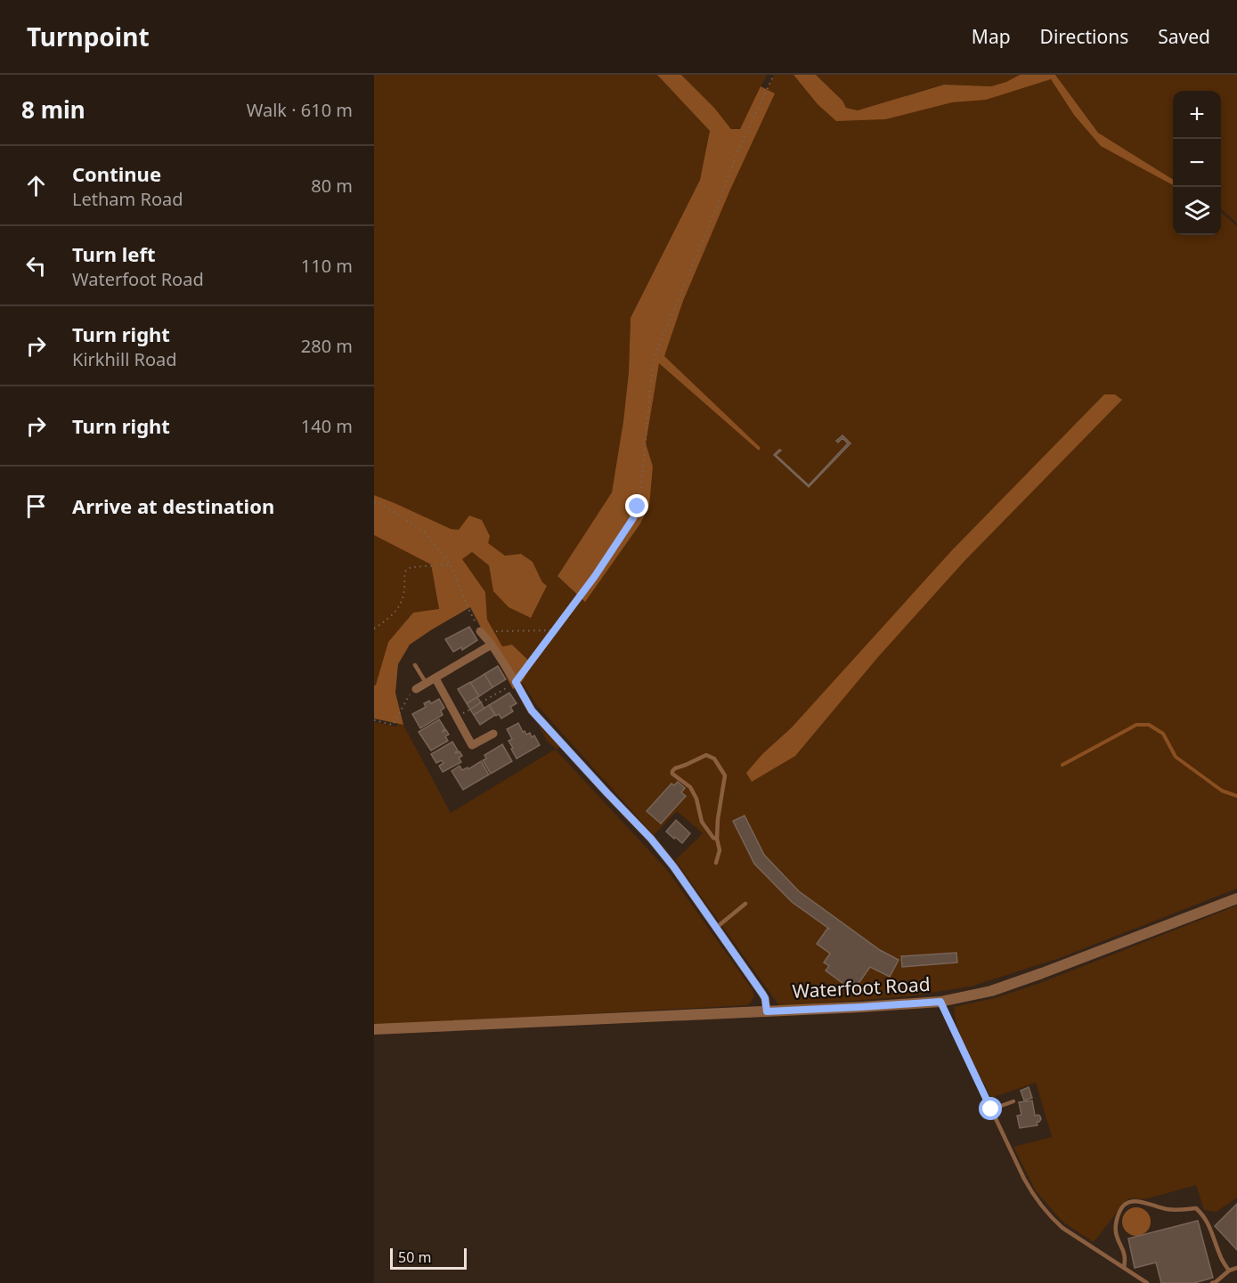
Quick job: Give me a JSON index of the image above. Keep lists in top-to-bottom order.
{
  "streets": {
    "street": ["Waterfoot Road"]
  },
  "scale_bar": "50 m",
  "page": {
    "header": "Turnpoint",
    "nav": ["Map", "Directions", "Saved"],
    "heading": ["8 min", "Walk · 610 m"],
    "map_buttons": ["+", "−"],
    "list": [
      ["Continue", "Letham Road", "80 m"],
      ["Turn left", "Waterfoot Road", "110 m"],
      ["Turn right", "Kirkhill Road", "280 m"],
      ["Turn right", "140 m"],
      "Arrive at destination"
    ],
    "scale": "50 m"
  }
}
